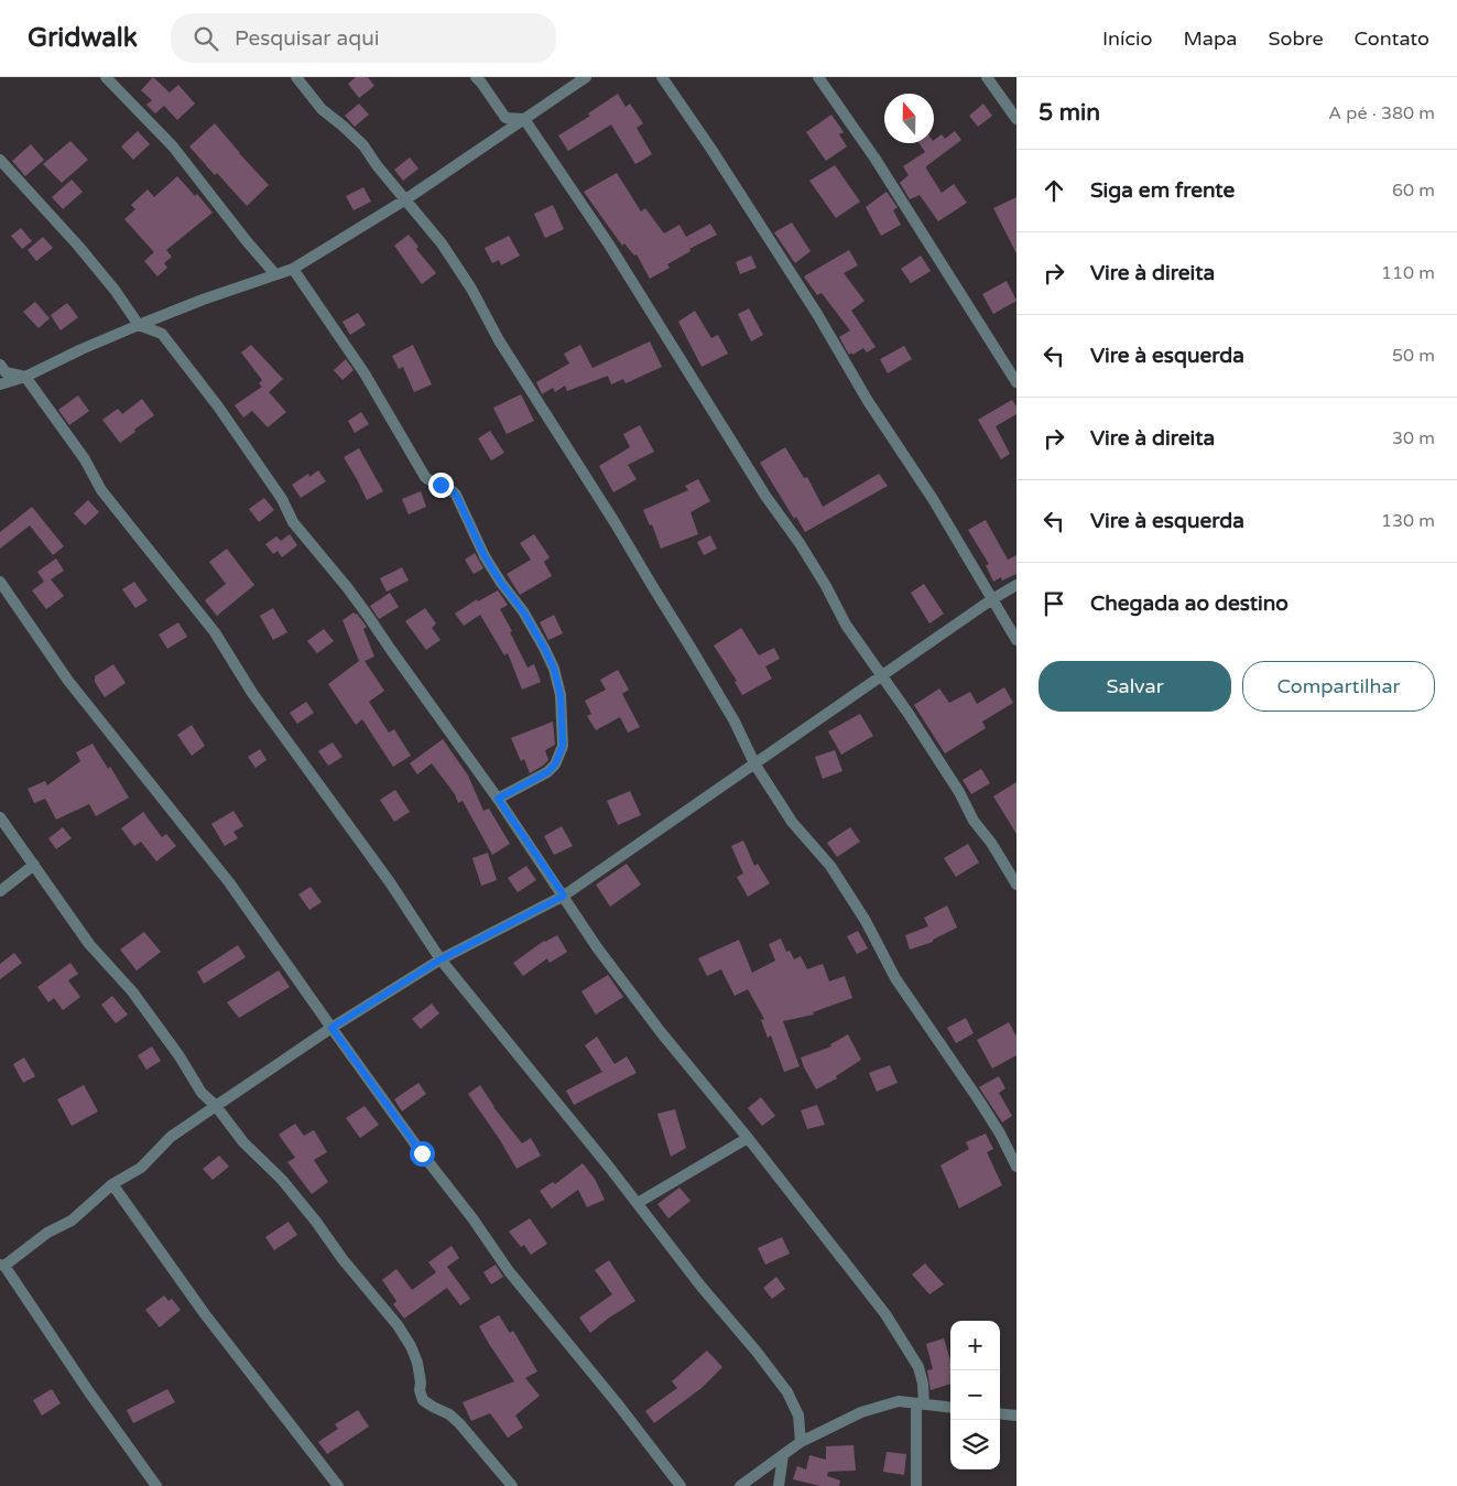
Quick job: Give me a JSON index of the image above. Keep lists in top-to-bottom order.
{
  "north": "top",
  "page": {
    "header": "Gridwalk",
    "search": "Pesquisar aqui",
    "nav": [
      "Início",
      "Mapa",
      "Sobre",
      "Contato"
    ],
    "heading": ["5 min", "A pé · 380 m"],
    "list": [
      ["Siga em frente", "60 m"],
      ["Vire à direita", "110 m"],
      ["Vire à esquerda", "50 m"],
      ["Vire à direita", "30 m"],
      ["Vire à esquerda", "130 m"],
      "Chegada ao destino"
    ],
    "buttons": ["Salvar", "Compartilhar"],
    "map_buttons": ["+", "−"]
  }
}
